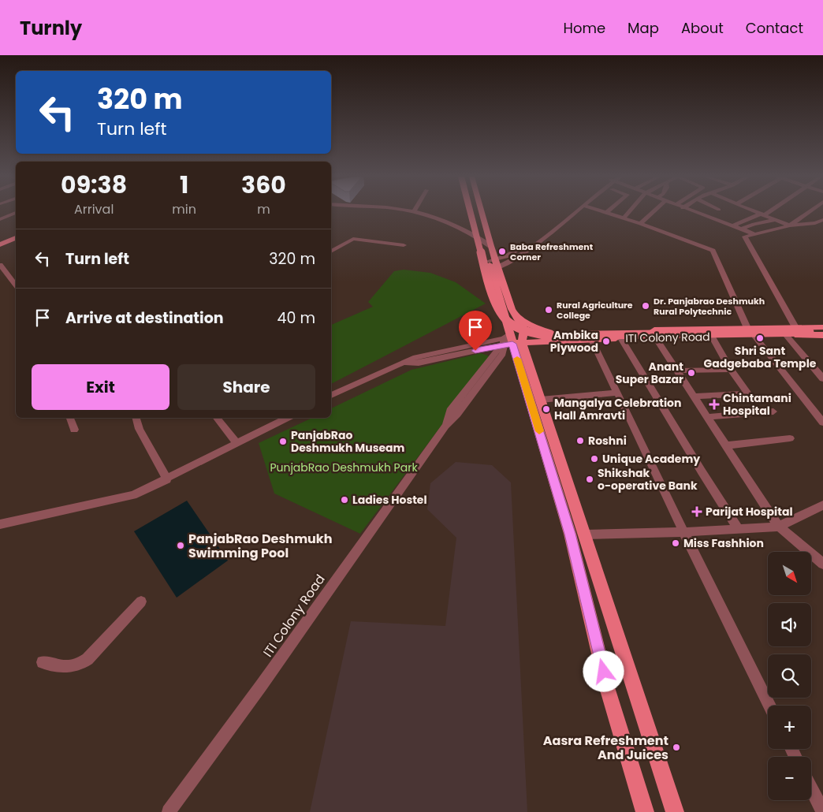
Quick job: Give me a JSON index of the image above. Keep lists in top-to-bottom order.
{
  "streets": {
    "main road": ["ITI Colony Road"]
  },
  "parks": ["PunjabRao Deshmukh Park"],
  "places": {
    "other": [
      "Baba Refreshment Corner",
      "Dr. Panjabrao Deshmukh Rural Polytechnic",
      "Rural Agriculture College",
      "Shri Sant Gadgebaba Temple",
      "Ambika Plywood",
      "Anant Super Bazar",
      "Mangalya Celebration Hall Amravti",
      "Roshni",
      "PanjabRao Deshmukh Museam",
      "Unique Academy",
      "Shikshak o-operative Bank",
      "Ladies Hostel",
      "Miss Fashhion",
      "PanjabRao Deshmukh Swimming Pool",
      "Aasra Refreshment And Juices"
    ],
    "health": ["Chintamani Hospital", "Parijat Hospital"]
  },
  "north": "bottom right",
  "page": {
    "header": "Turnly",
    "nav": [
      "Home",
      "Map",
      "About",
      "Contact"
    ],
    "turn": ["320 m", "Turn left"],
    "eta": [
      "09:38",
      "Arrival",
      "1",
      "min",
      "360",
      "m"
    ],
    "list": [
      {
        "name": "Turn left",
        "value": "320 m"
      },
      {
        "name": "Arrive at destination",
        "value": "40 m"
      }
    ],
    "buttons": ["Exit", "Share"],
    "map_buttons": ["+", "−"]
  }
}
